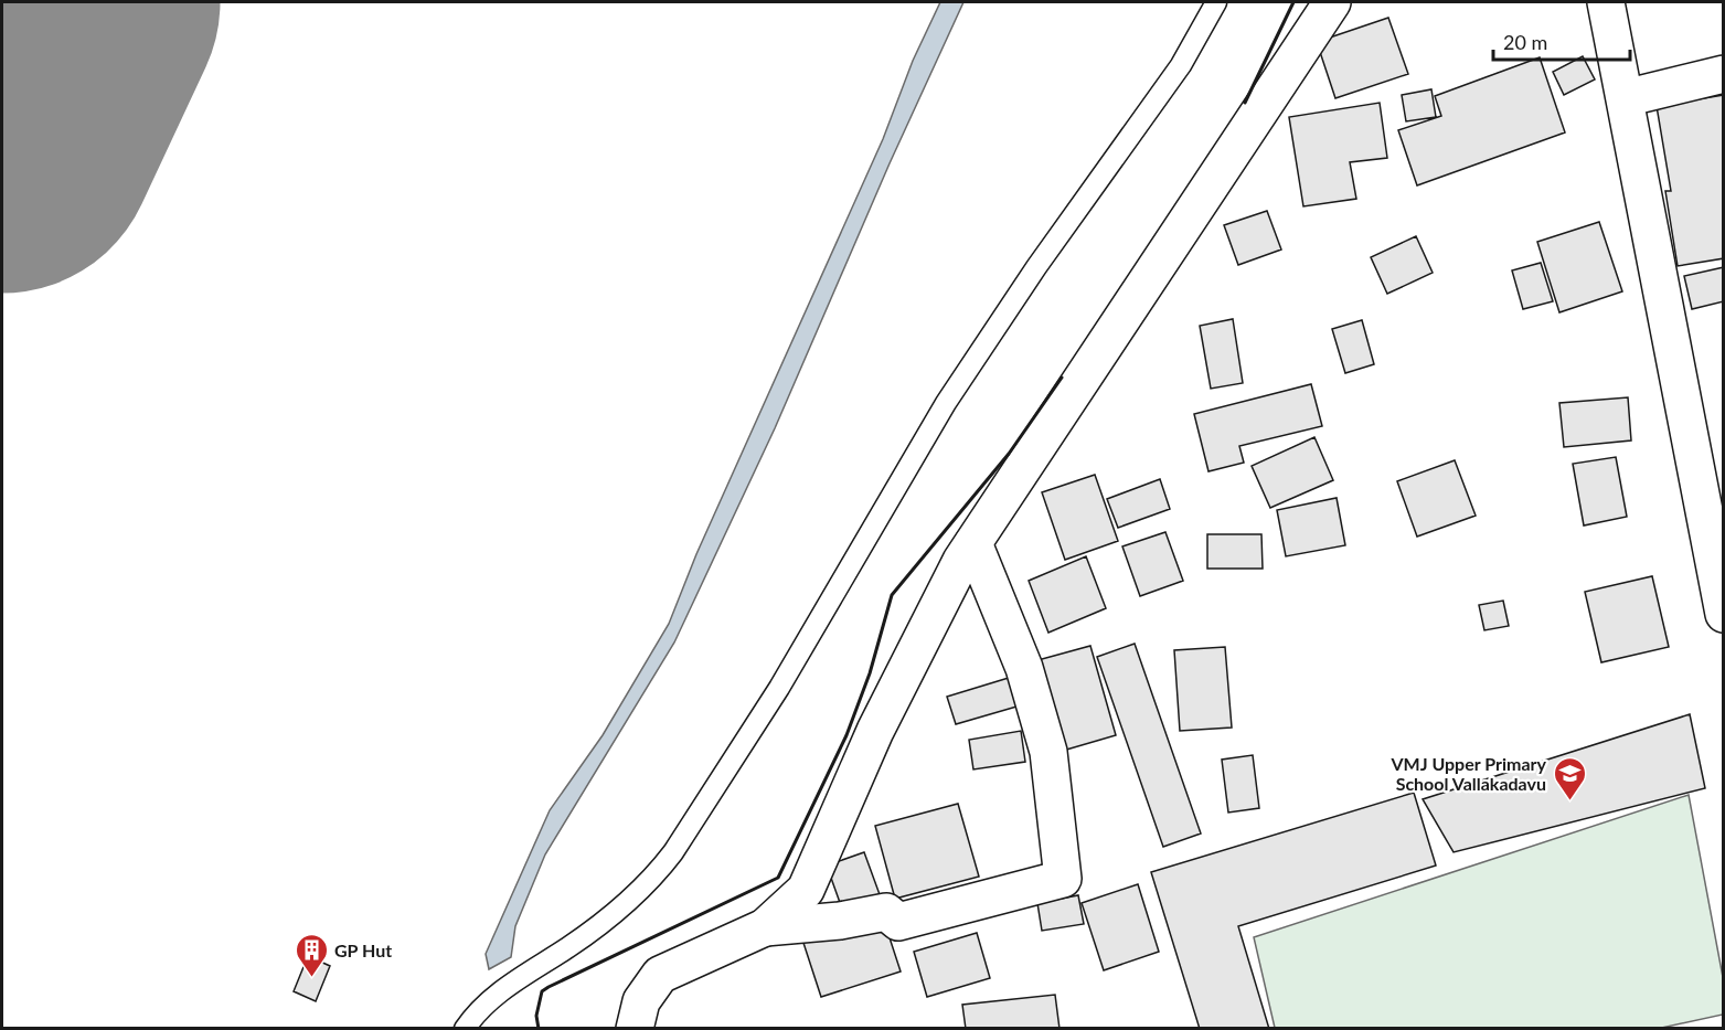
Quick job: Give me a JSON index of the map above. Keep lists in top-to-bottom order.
{
  "places": {
    "school or university": ["VMJ Upper Primary School Vallakadavu"],
    "building": ["GP Hut"]
  },
  "scale_bar": "20 m"
}
